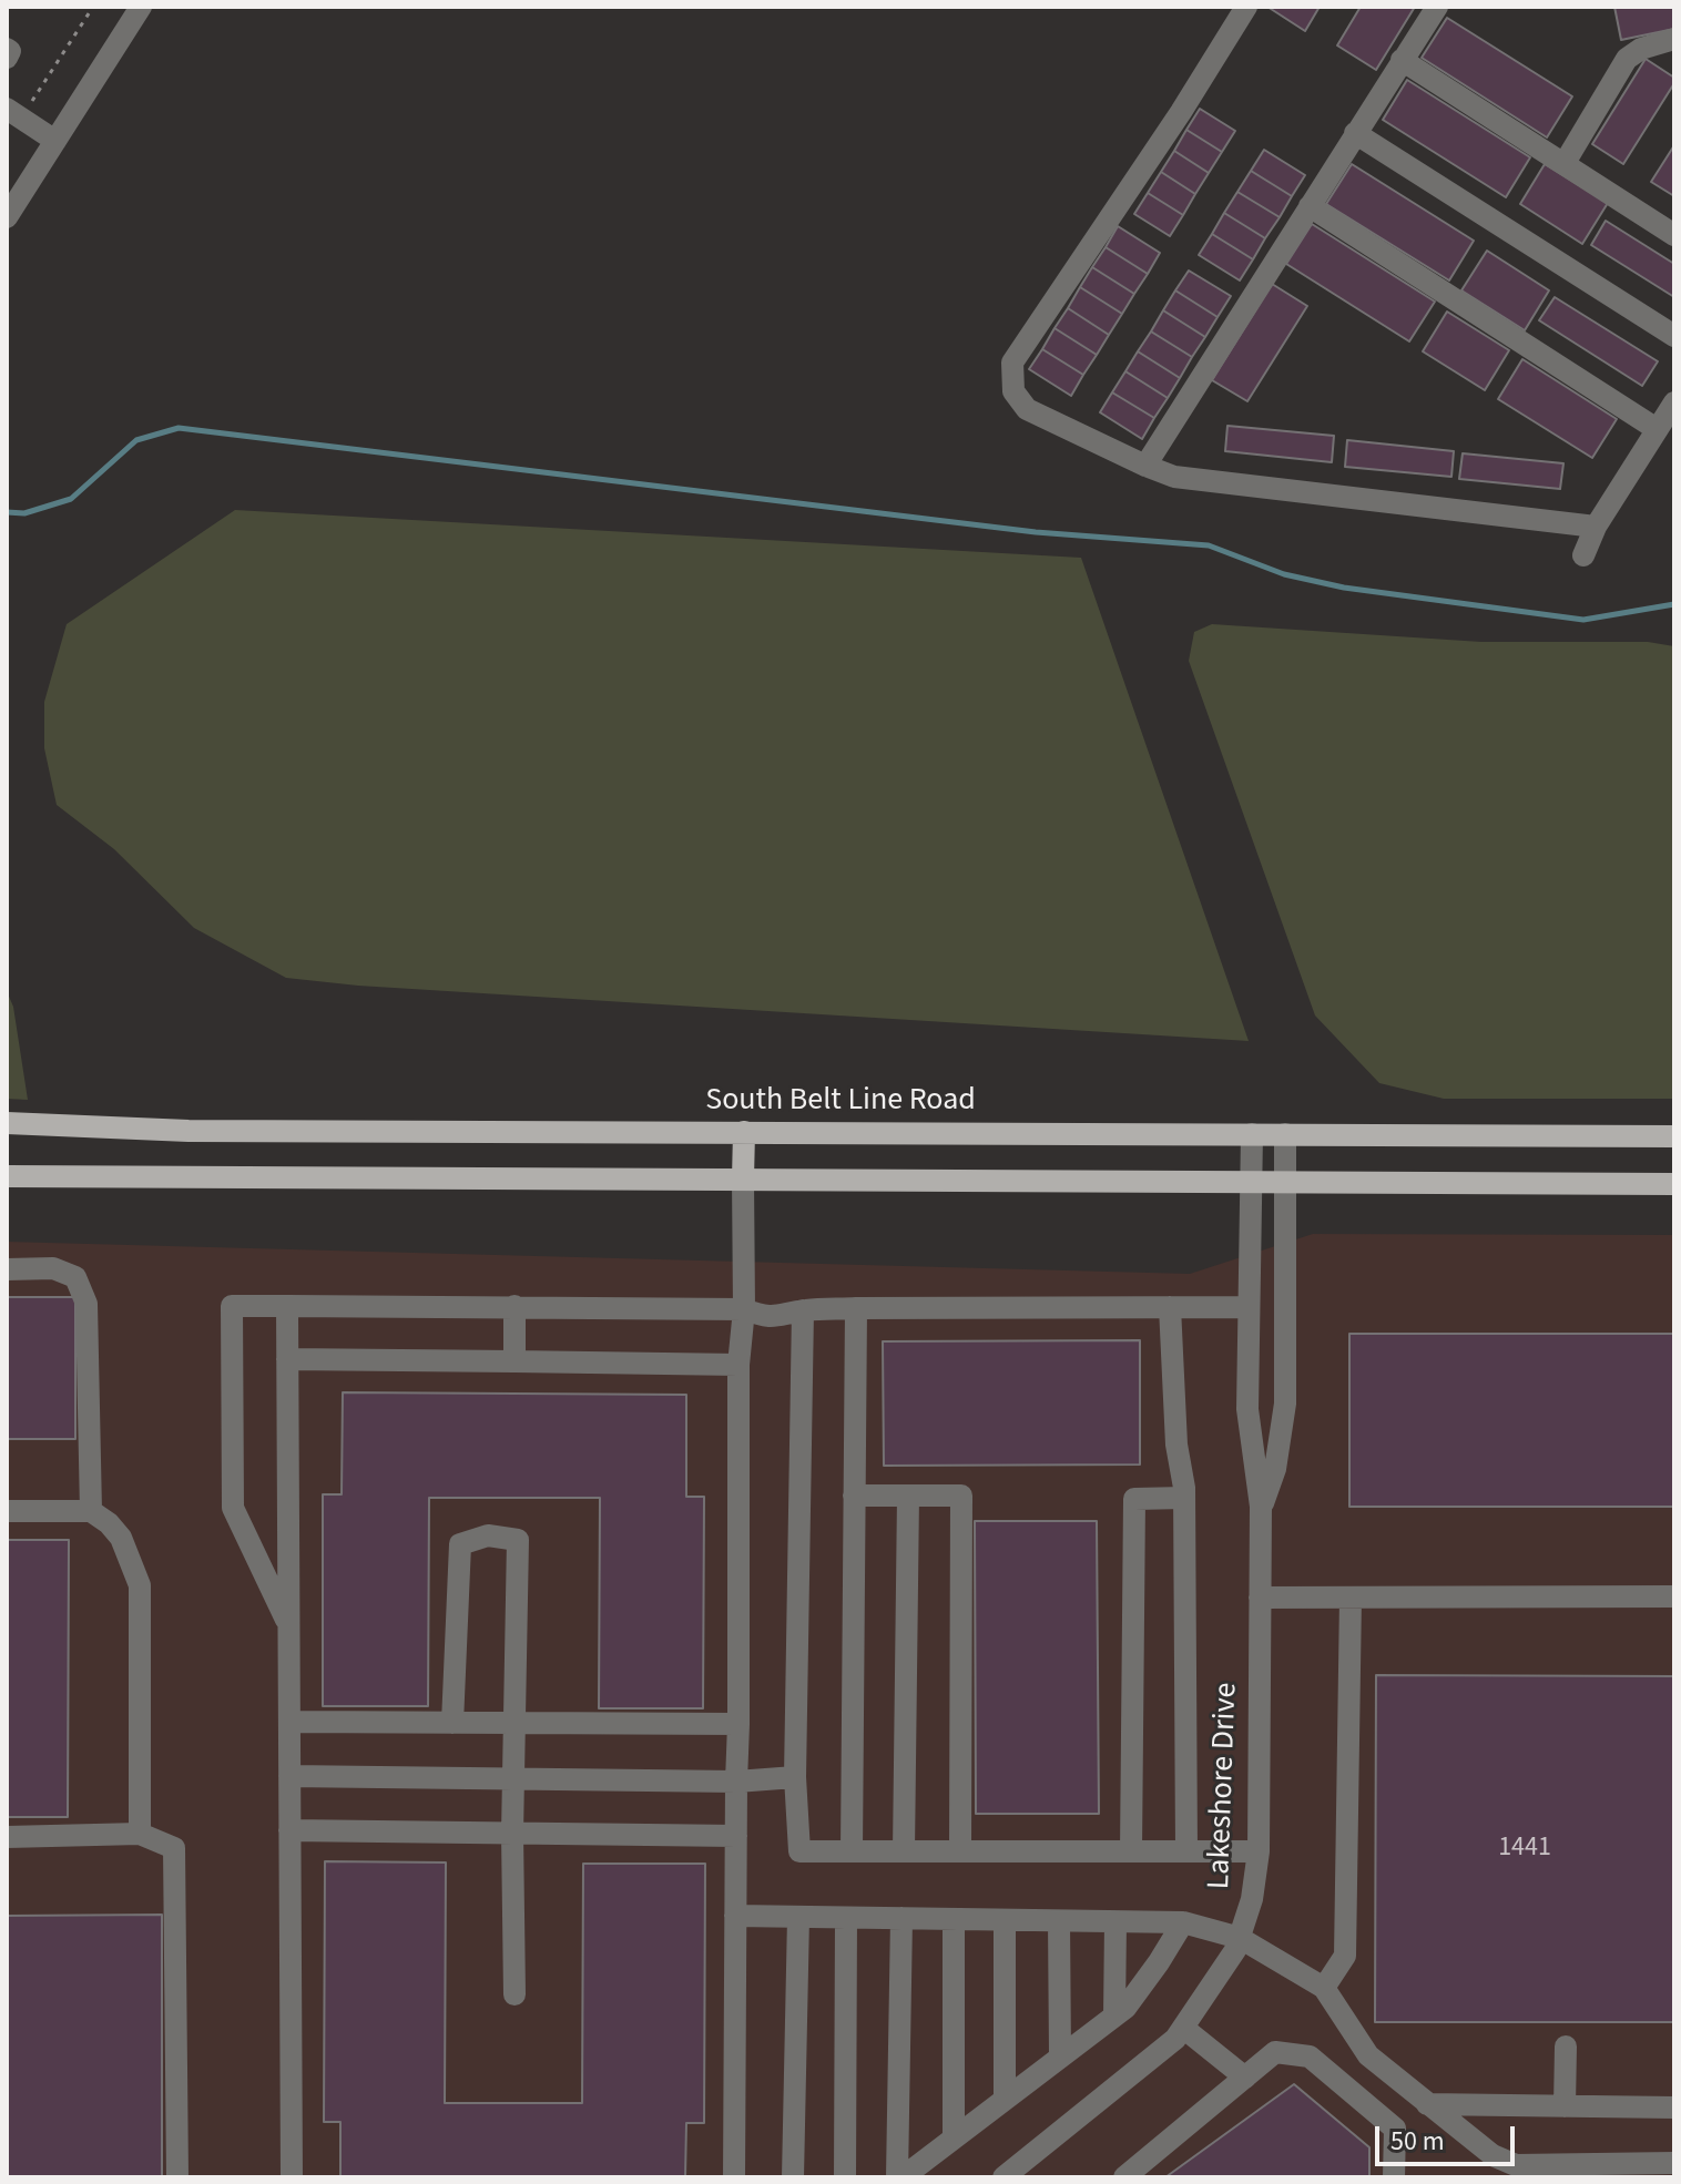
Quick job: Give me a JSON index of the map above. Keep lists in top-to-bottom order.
{
  "streets": {
    "main road": ["South Belt Line Road"],
    "street": ["Lakeshore Drive"]
  },
  "crossings": [
    ["South Belt Line Road", "Lakeshore Drive"]
  ],
  "house_numbers": ["1441"],
  "scale_bar": "50 m"
}
